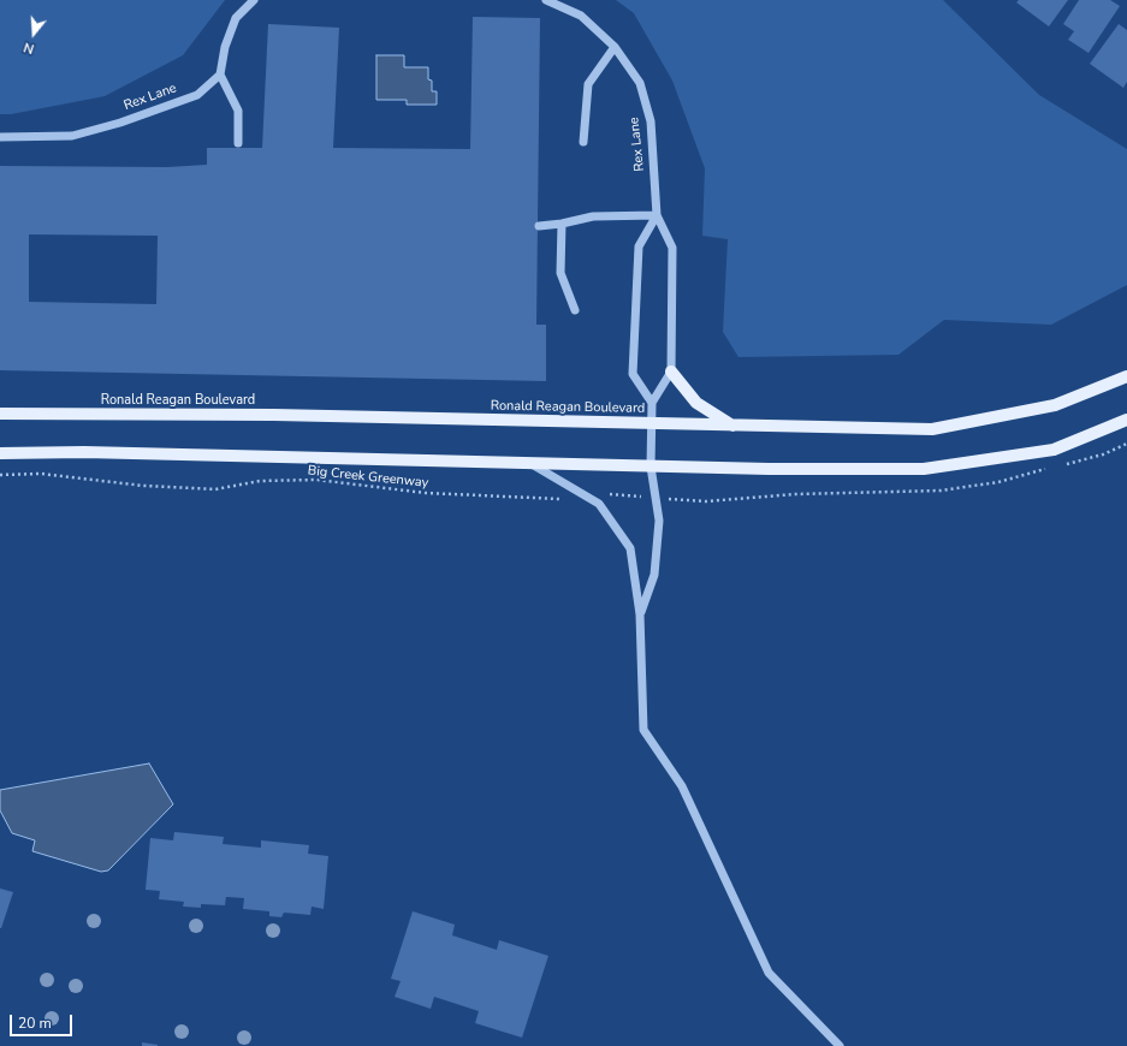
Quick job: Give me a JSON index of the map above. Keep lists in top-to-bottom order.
{
  "streets": {
    "main road": ["Ronald Reagan Boulevard"],
    "street": ["Rex Lane"],
    "path": ["Big Creek Greenway"]
  },
  "scale_bar": "20 m",
  "north": "bottom"
}
